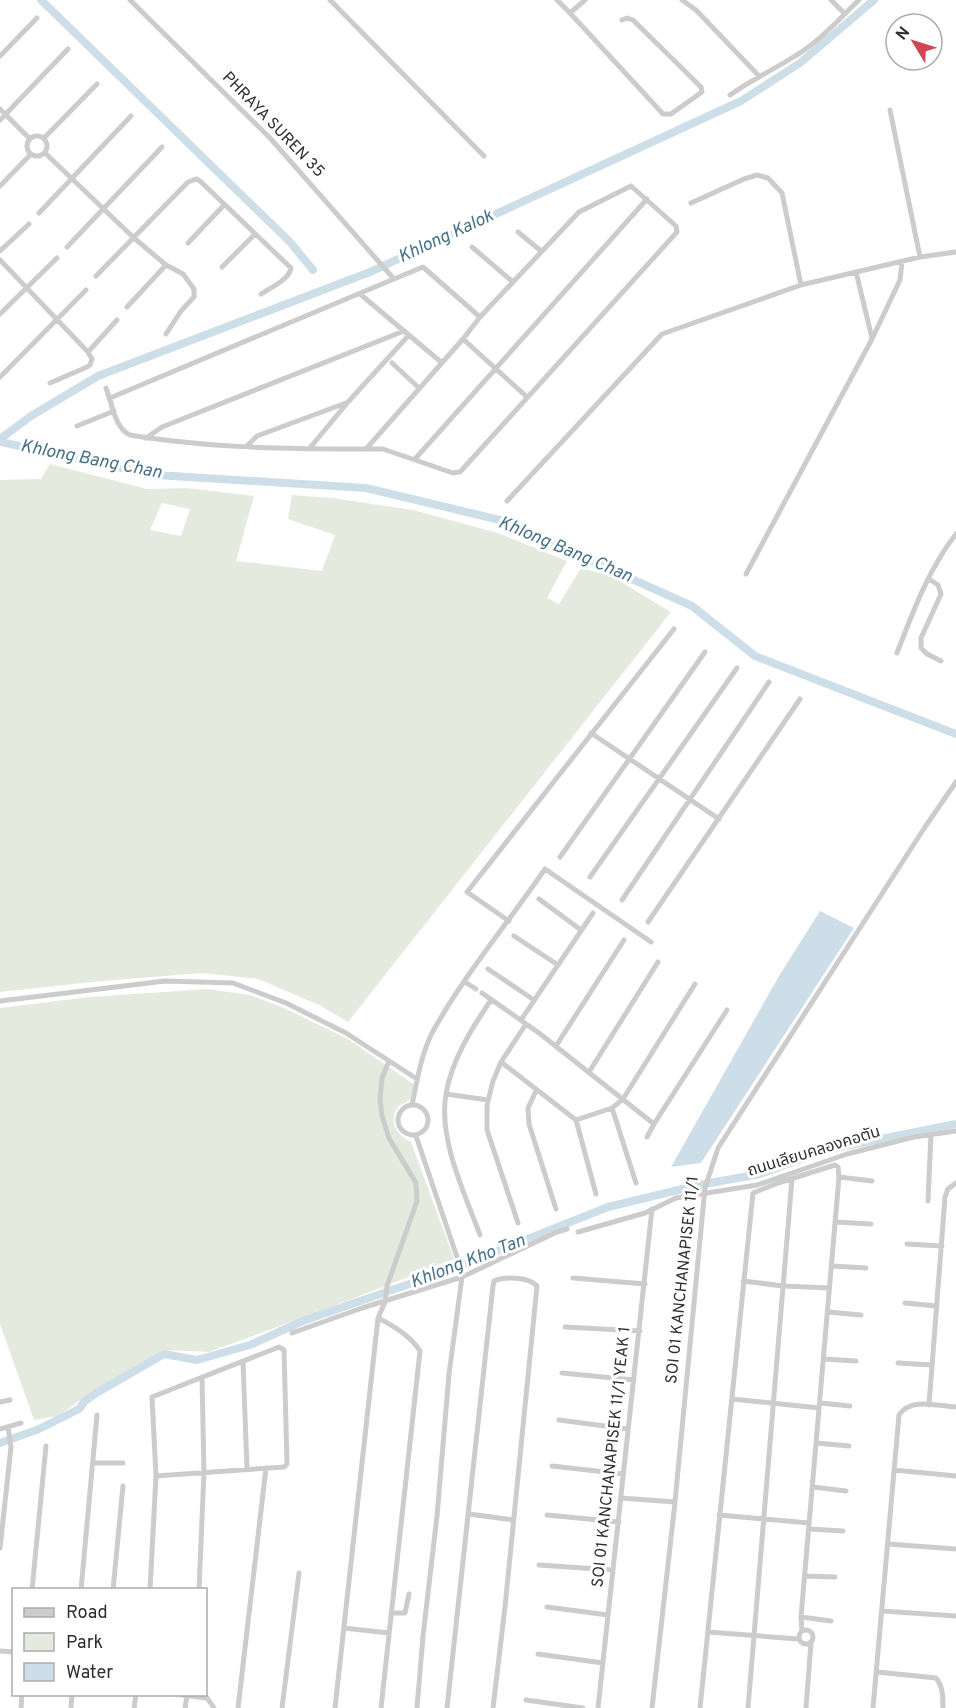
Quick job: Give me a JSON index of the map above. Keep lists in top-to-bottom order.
{
  "streets": {
    "street": [
      "PHRAYA SUREN 35",
      "ถนนเลียบคลองคอตัน",
      "SOI 01 KANCHANAPISEK 11/1",
      "SOI 01 KANCHANAPISEK 11/1 YEAK 1"
    ]
  },
  "crossings": [
    ["ถนนเลียบคลองคอตัน", "SOI 01 KANCHANAPISEK 11/1"],
    ["ถนนเลียบคลองคอตัน", "SOI 01 KANCHANAPISEK 11/1 YEAK 1"]
  ],
  "water": ["Khlong Kalok", "Khlong Bang Chan", "Khlong Kho Tan"],
  "legend": ["Road", "Park", "Water"],
  "north": "top left"
}
